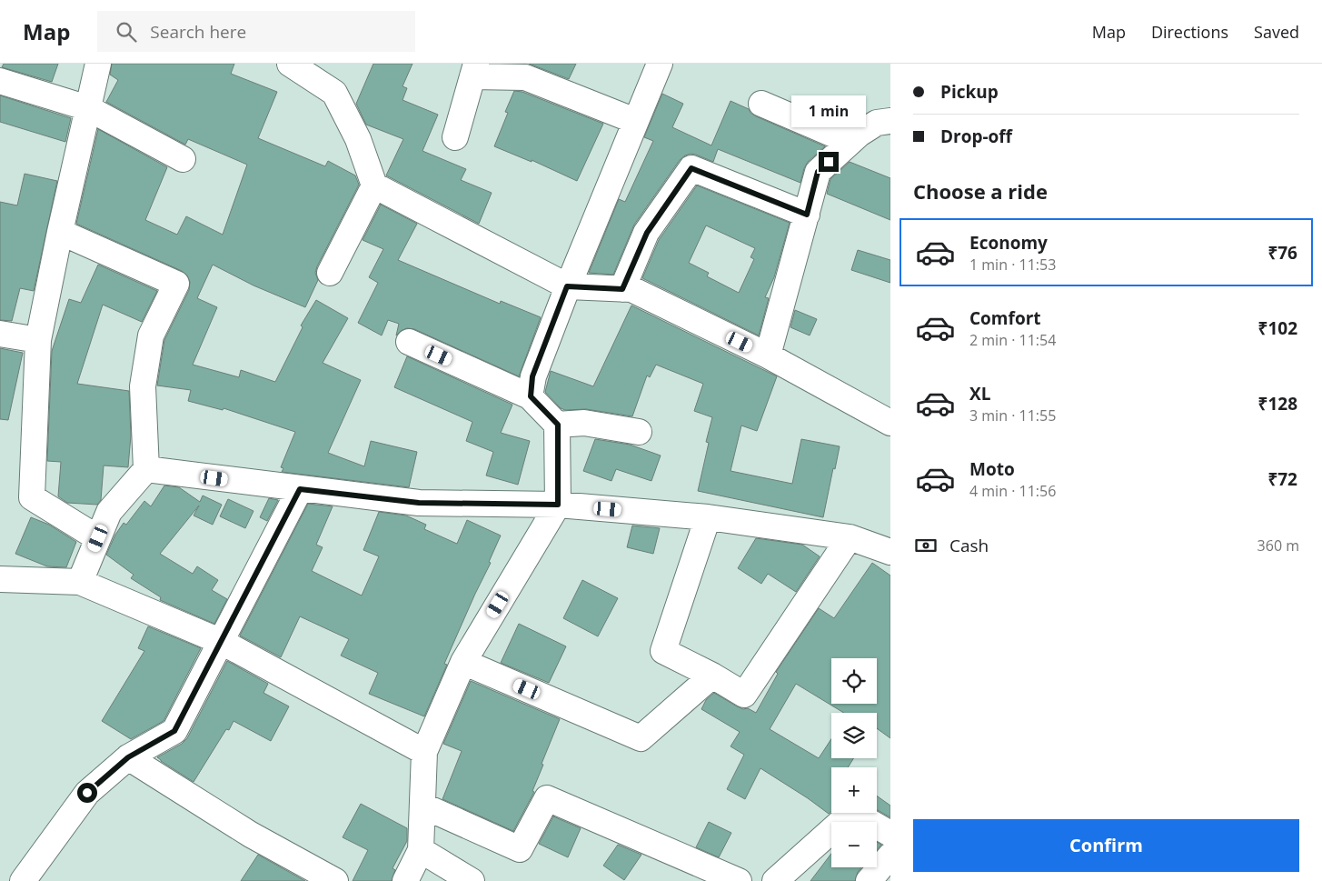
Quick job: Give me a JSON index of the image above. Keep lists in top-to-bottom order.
{
  "page": {
    "header": "Map",
    "search": "Search here",
    "nav": ["Map", "Directions", "Saved"],
    "banner": ["Pickup", "Drop-off"],
    "bubble": "1 min",
    "heading": "Choose a ride",
    "list": [
      {
        "name": "Economy",
        "note": "1 min · 11:53",
        "value": "₹76"
      },
      {
        "name": "Comfort",
        "note": "2 min · 11:54",
        "value": "₹102"
      },
      {
        "name": "XL",
        "note": "3 min · 11:55",
        "value": "₹128"
      },
      {
        "name": "Moto",
        "note": "4 min · 11:56",
        "value": "₹72"
      }
    ],
    "pay": ["Cash", "360 m"],
    "map_buttons": ["+", "−"],
    "buttons": "Confirm"
  }
}
